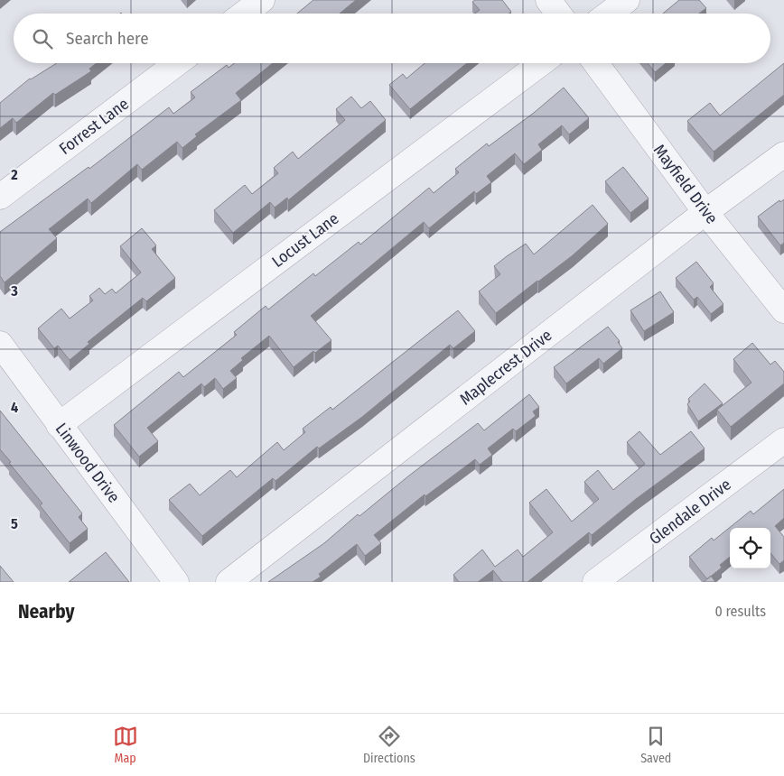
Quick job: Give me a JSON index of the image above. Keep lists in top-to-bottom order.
{
  "streets": {
    "street": [
      "Forrest Lane",
      "Mayfield Drive",
      "Locust Lane",
      "Maplecrest Drive",
      "Linwood Drive",
      "Glendale Drive"
    ]
  },
  "crossings": [
    ["Mayfield Drive", "Maplecrest Drive"],
    ["Locust Lane", "Linwood Drive"]
  ],
  "page": {
    "search": "Search here",
    "heading": ["Nearby", "0 results"],
    "nav": ["Map", "Directions", "Saved"]
  },
  "grid": {
    "rows": [
      "2",
      "3",
      "4",
      "5"
    ]
  }
}
